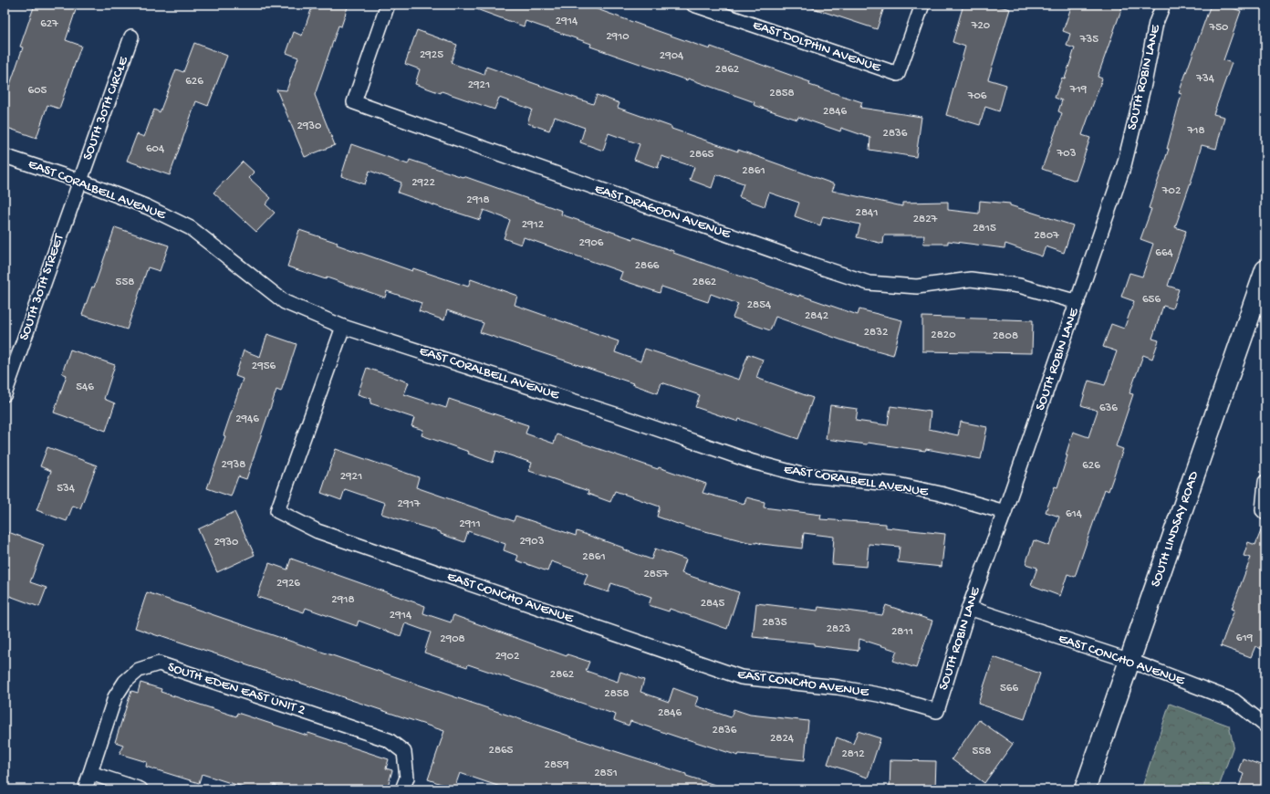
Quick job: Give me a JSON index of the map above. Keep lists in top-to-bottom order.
{
  "streets": {
    "main road": ["SOUTH LINDSAY ROAD"],
    "street": [
      "EAST DOLPHIN AVENUE",
      "SOUTH ROBIN LANE",
      "SOUTH 30TH CIRCLE",
      "EAST CORALBELL AVENUE",
      "EAST DRAGOON AVENUE",
      "SOUTH 30TH STREET",
      "EAST CONCHO AVENUE",
      "SOUTH EDEN EAST UNIT 2"
    ]
  },
  "crossings": [
    ["SOUTH ROBIN LANE", "EAST CORALBELL AVENUE"],
    ["SOUTH ROBIN LANE", "EAST DRAGOON AVENUE"],
    ["SOUTH ROBIN LANE", "EAST CONCHO AVENUE"],
    ["SOUTH 30TH CIRCLE", "EAST CORALBELL AVENUE"],
    ["SOUTH 30TH CIRCLE", "SOUTH 30TH STREET"],
    ["EAST CORALBELL AVENUE", "SOUTH 30TH STREET"],
    ["EAST CORALBELL AVENUE", "EAST CONCHO AVENUE"],
    ["SOUTH LINDSAY ROAD", "EAST CONCHO AVENUE"]
  ],
  "house_numbers": [
    "2914",
    "627",
    "720",
    "750",
    "2910",
    "735",
    "2925",
    "2904",
    "2862",
    "734",
    "626",
    "2921",
    "719",
    "605",
    "2858",
    "706",
    "2846",
    "2930",
    "718",
    "2836",
    "604",
    "703",
    "2865",
    "2861",
    "2922",
    "702",
    "2918",
    "2841",
    "2827",
    "2912",
    "2815",
    "2807",
    "2906",
    "664",
    "2866",
    "558",
    "2862",
    "656",
    "2854",
    "2842",
    "2832",
    "2820",
    "2808",
    "2956",
    "546",
    "636",
    "2946",
    "2938",
    "626",
    "2921",
    "534",
    "2917",
    "614",
    "2911",
    "2903",
    "2930",
    "2861",
    "2857",
    "2926",
    "2918",
    "2845",
    "2914",
    "2835",
    "2823",
    "2811",
    "619",
    "2908",
    "2902",
    "2862",
    "566",
    "2858",
    "2846",
    "2836",
    "2824",
    "2865",
    "558",
    "2812",
    "2859",
    "2851"
  ]
}
